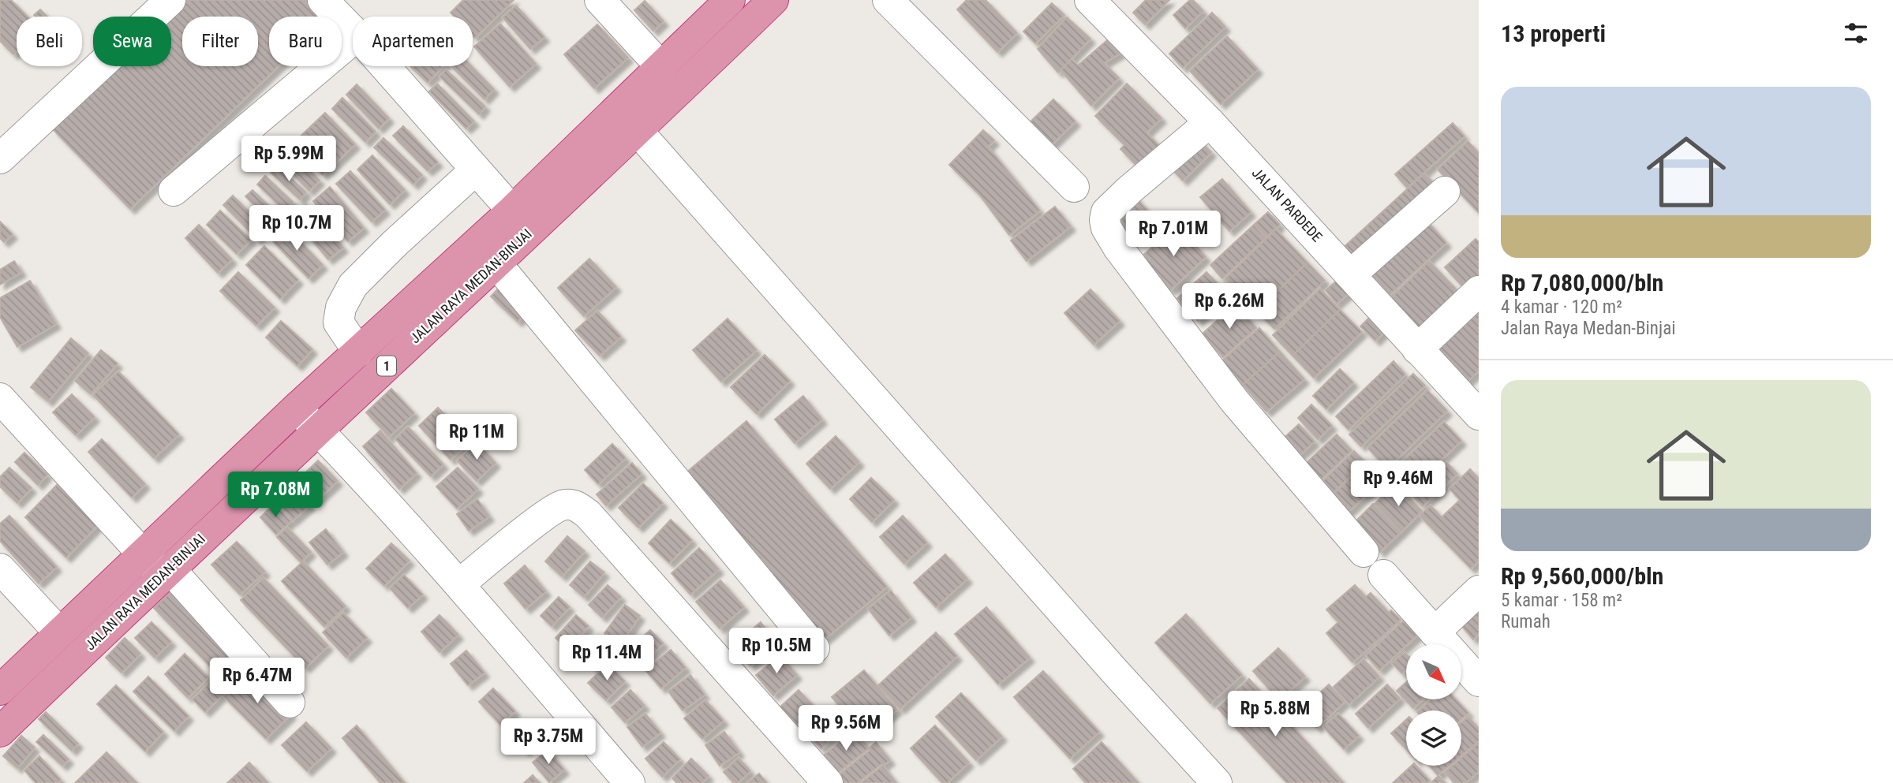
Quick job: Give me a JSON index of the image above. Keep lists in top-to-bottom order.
{
  "streets": {
    "highway": ["JALAN RAYA MEDAN-BINJAI", "1"],
    "street": ["JALAN PARDEDE"]
  },
  "north": "bottom right",
  "page": {
    "heading": "13 properti",
    "chip": [
      "Beli",
      "Sewa",
      "Filter",
      "Baru",
      "Apartemen"
    ],
    "list": [
      {
        "name": "Rp 7,080,000/bln",
        "note": "4 kamar · 120 m² · Jalan Raya Medan-Binjai"
      },
      {
        "name": "Rp 9,560,000/bln",
        "note": "5 kamar · 158 m² · Rumah"
      }
    ],
    "price": [
      "Rp 5.99M",
      "Rp 10.7M",
      "Rp 7.01M",
      "Rp 6.26M",
      "Rp 11M",
      "Rp 9.46M",
      "Rp 7.08M",
      "Rp 10.5M",
      "Rp 11.4M",
      "Rp 6.47M",
      "Rp 5.88M",
      "Rp 9.56M",
      "Rp 3.75M"
    ]
  }
}
